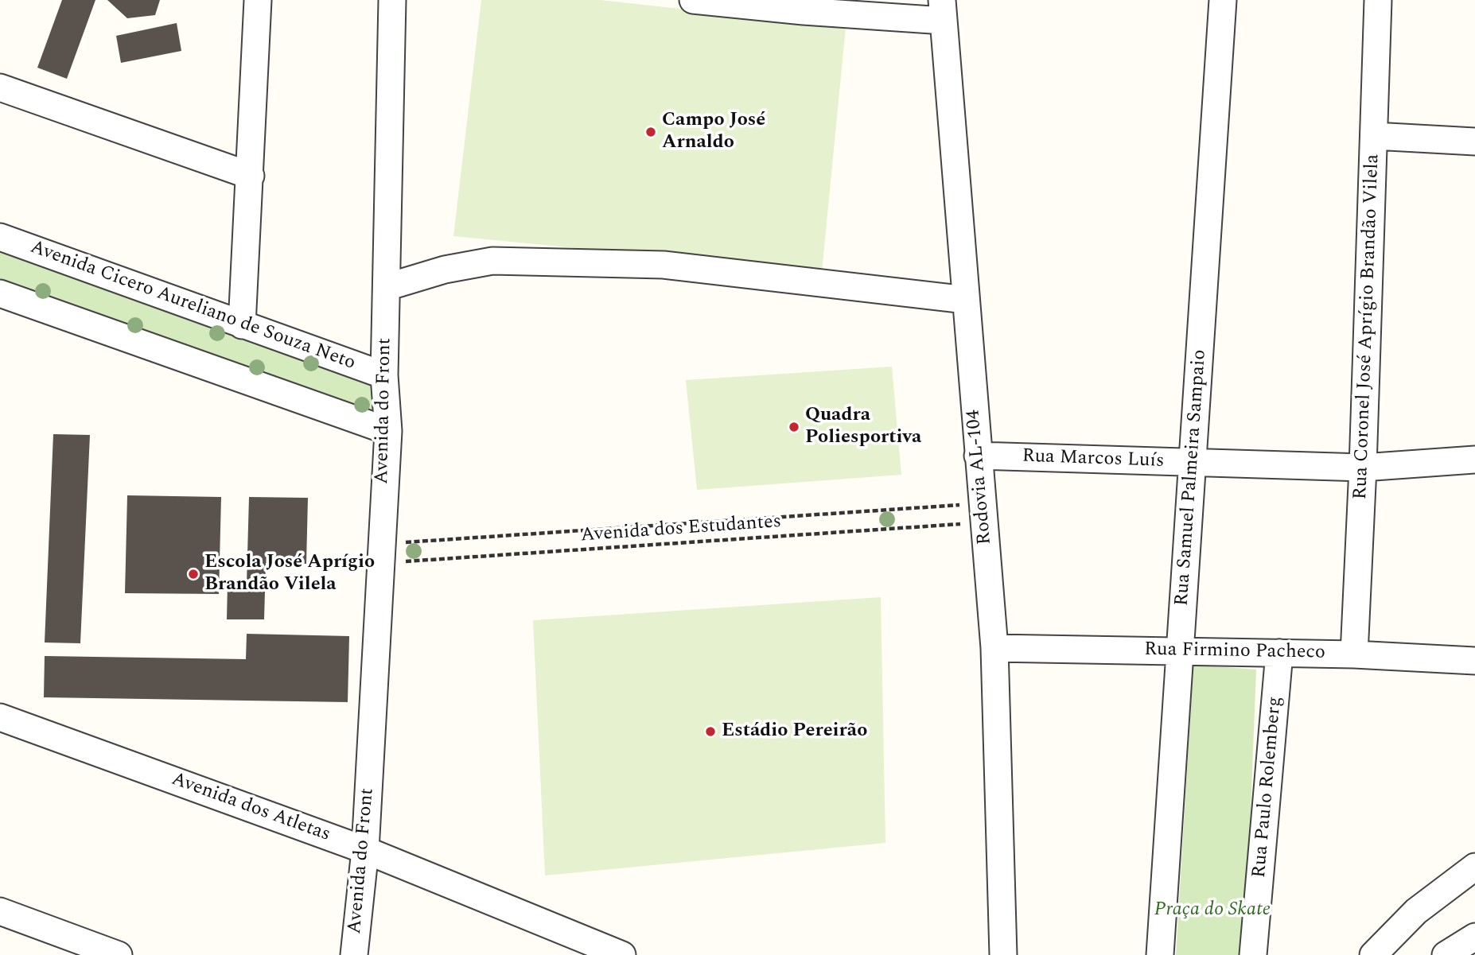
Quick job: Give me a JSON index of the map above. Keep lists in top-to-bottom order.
{
  "streets": {
    "street": [
      "Avenida Cicero Aureliano de Souza Neto",
      "Rua Coronel José Aprígio Brandão Vilela",
      "Avenida do Front",
      "Rua Marcos Luís",
      "Rodovia AL-104",
      "Rua Samuel Palmeira Sampaio",
      "Rua Firmino Pacheco",
      "Rua Paulo Rolemberg",
      "Avenida dos Atletas"
    ],
    "path": ["Avenida dos Estudantes"]
  },
  "crossings": [
    ["Avenida Cicero Aureliano de Souza Neto", "Avenida do Front"],
    ["Rua Coronel José Aprígio Brandão Vilela", "Rua Marcos Luís"],
    ["Rua Coronel José Aprígio Brandão Vilela", "Rua Firmino Pacheco"],
    ["Avenida do Front", "Avenida dos Estudantes"],
    ["Avenida do Front", "Avenida dos Atletas"],
    ["Rua Marcos Luís", "Rodovia AL-104"],
    ["Rua Marcos Luís", "Rua Samuel Palmeira Sampaio"],
    ["Rodovia AL-104", "Avenida dos Estudantes"],
    ["Rodovia AL-104", "Rua Firmino Pacheco"],
    ["Rua Samuel Palmeira Sampaio", "Rua Firmino Pacheco"],
    ["Rua Firmino Pacheco", "Rua Paulo Rolemberg"]
  ],
  "parks": ["Praça do Skate"],
  "places": [
    "Campo José Arnaldo",
    "Quadra Poliesportiva",
    "Escola José Aprígio Brandão Vilela",
    "Estádio Pereirão"
  ]
}
